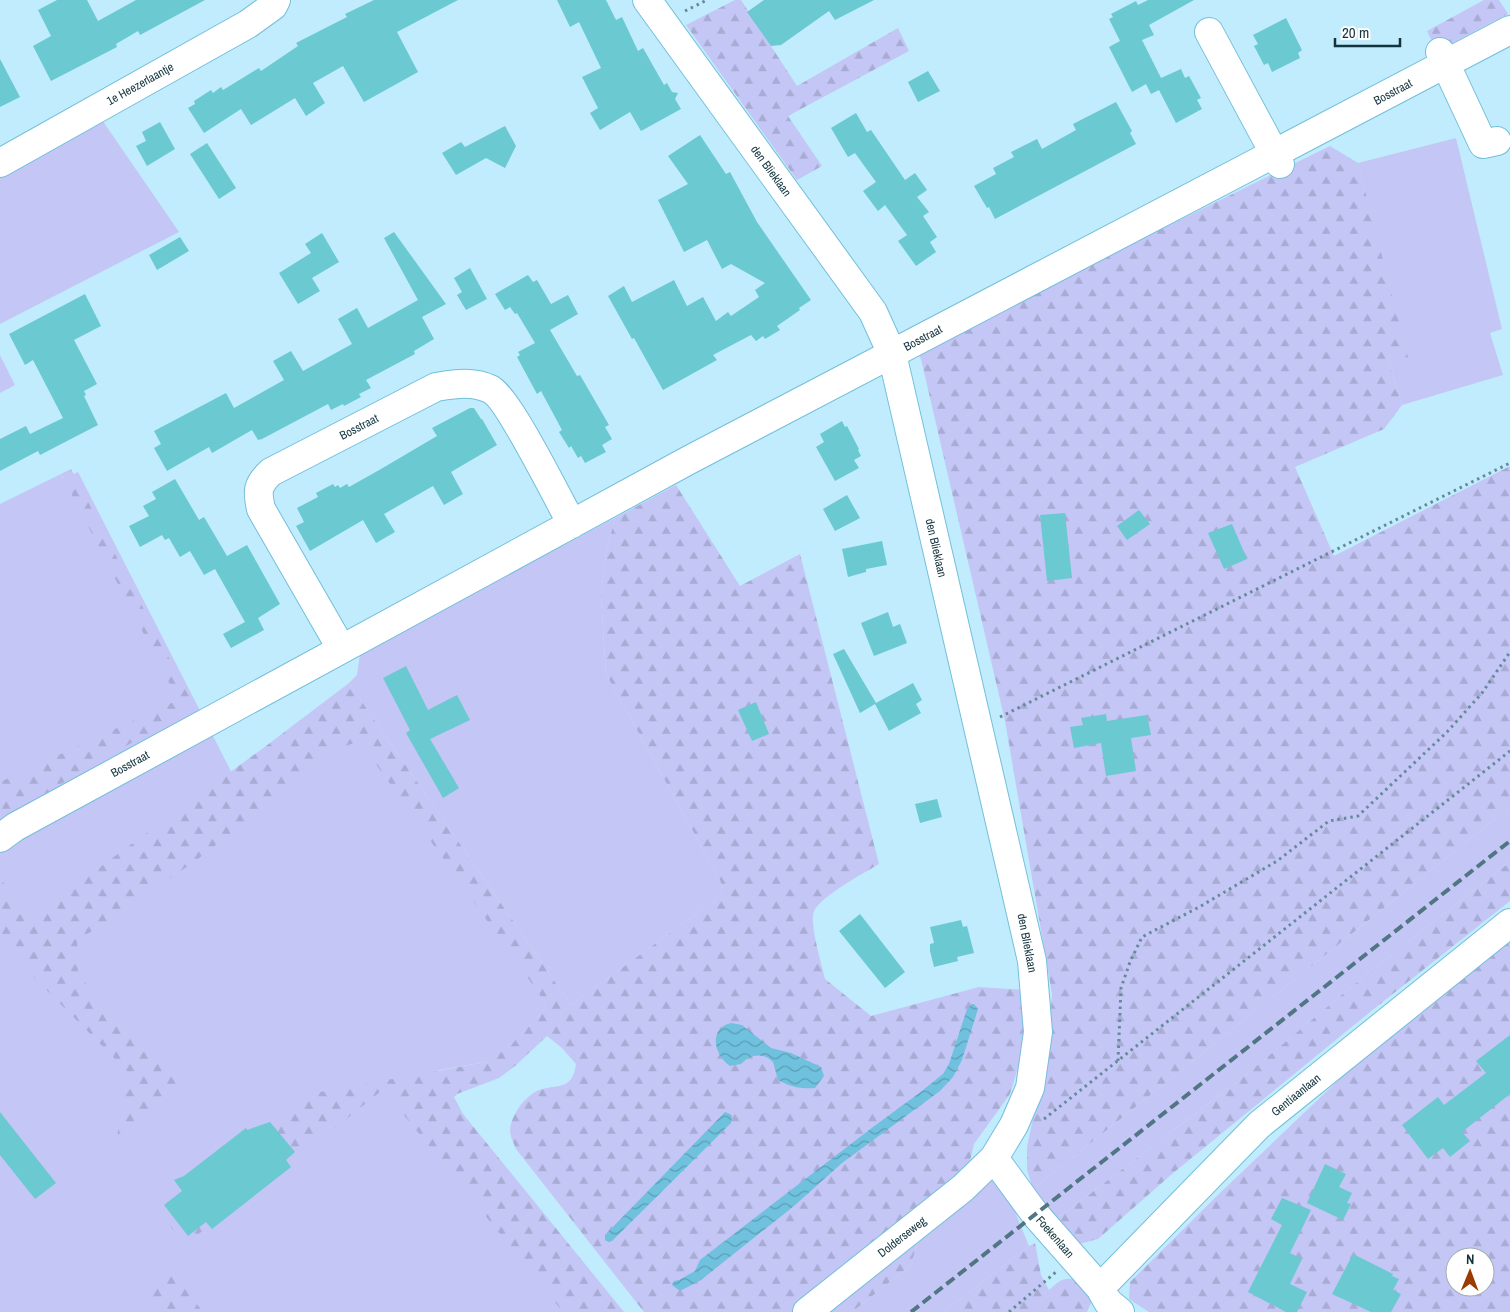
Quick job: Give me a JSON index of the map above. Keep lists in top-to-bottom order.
{
  "streets": {
    "street": [
      "1e Heezerlaantje",
      "Bosstraat",
      "den Blieklaan",
      "Gentiaanlaan",
      "Dolderseweg",
      "Foekenlaan"
    ]
  },
  "crossings": [
    ["Bosstraat", "den Blieklaan"],
    ["den Blieklaan", "Dolderseweg"],
    ["den Blieklaan", "Foekenlaan"],
    ["Gentiaanlaan", "Foekenlaan"],
    ["Dolderseweg", "Foekenlaan"]
  ],
  "scale_bar": "20 m",
  "north": "top"
}
